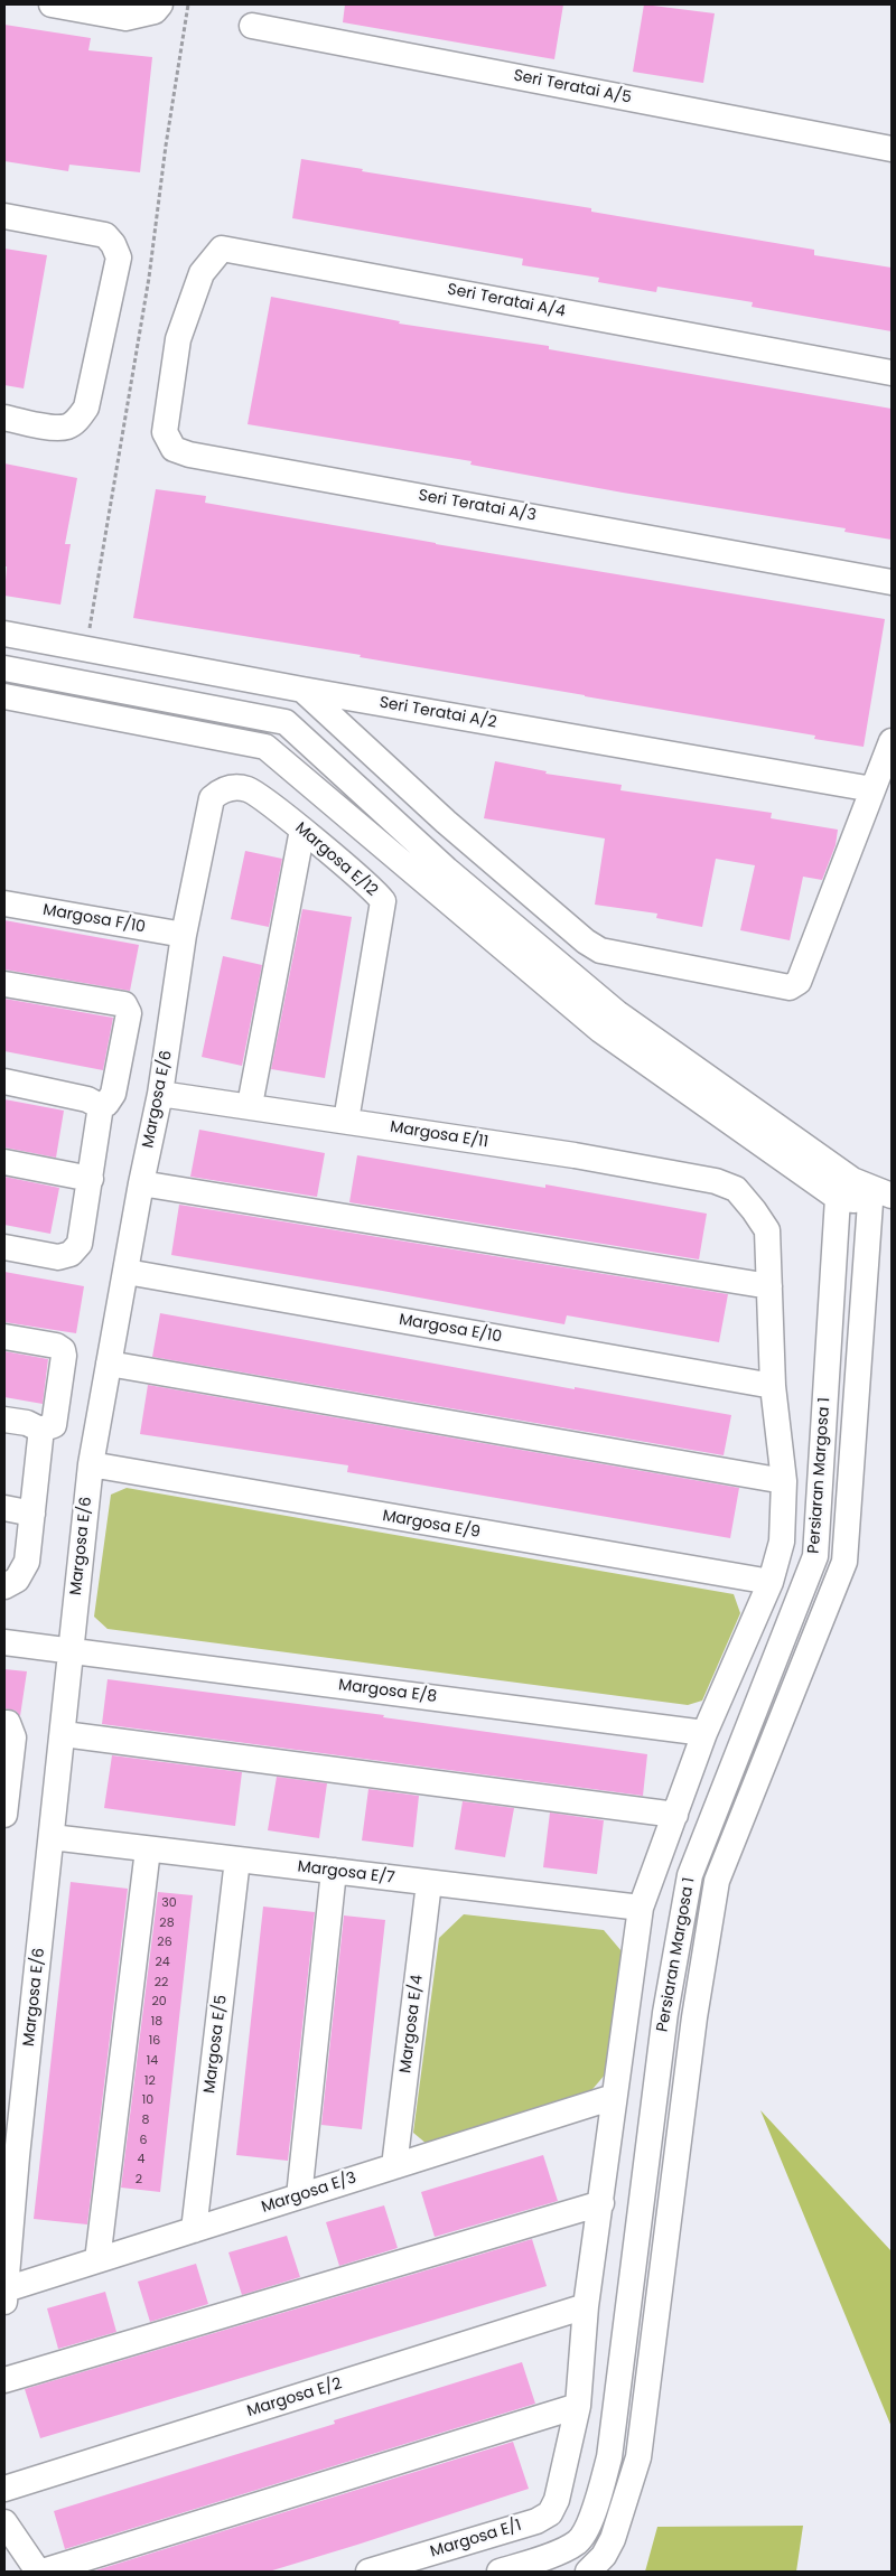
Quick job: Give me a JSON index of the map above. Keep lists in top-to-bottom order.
{
  "streets": {
    "street": [
      "Seri Teratai A/5",
      "Seri Teratai A/4",
      "Seri Teratai A/3",
      "Seri Teratai A/2",
      "Margosa E/12",
      "Margosa F/10",
      "Margosa E/6",
      "Margosa E/11",
      "Margosa E/10",
      "Persiaran Margosa 1",
      "Margosa E/9",
      "Margosa E/8",
      "Margosa E/7",
      "Margosa E/4",
      "Margosa E/5",
      "Margosa E/3",
      "Margosa E/2",
      "Margosa E/1"
    ]
  },
  "crossings": [
    ["Seri Teratai A/4", "Seri Teratai A/3"],
    ["Margosa E/12", "Margosa E/6"],
    ["Margosa E/12", "Margosa E/11"],
    ["Margosa F/10", "Margosa E/6"],
    ["Margosa E/6", "Margosa E/11"],
    ["Margosa E/6", "Margosa E/10"],
    ["Margosa E/6", "Margosa E/9"],
    ["Margosa E/6", "Margosa E/8"],
    ["Margosa E/6", "Margosa E/7"],
    ["Margosa E/6", "Margosa E/3"],
    ["Margosa E/11", "Margosa E/10"],
    ["Margosa E/11", "Margosa E/9"],
    ["Margosa E/11", "Margosa E/8"],
    ["Margosa E/11", "Margosa E/7"],
    ["Margosa E/11", "Margosa E/3"],
    ["Margosa E/11", "Margosa E/2"],
    ["Margosa E/11", "Margosa E/1"],
    ["Margosa E/7", "Margosa E/4"],
    ["Margosa E/7", "Margosa E/5"],
    ["Margosa E/4", "Margosa E/3"],
    ["Margosa E/5", "Margosa E/3"]
  ],
  "house_numbers": [
    "30",
    "28",
    "26",
    "24",
    "22",
    "20",
    "18",
    "16",
    "14",
    "12",
    "10",
    "8",
    "6",
    "4",
    "2"
  ]
}
